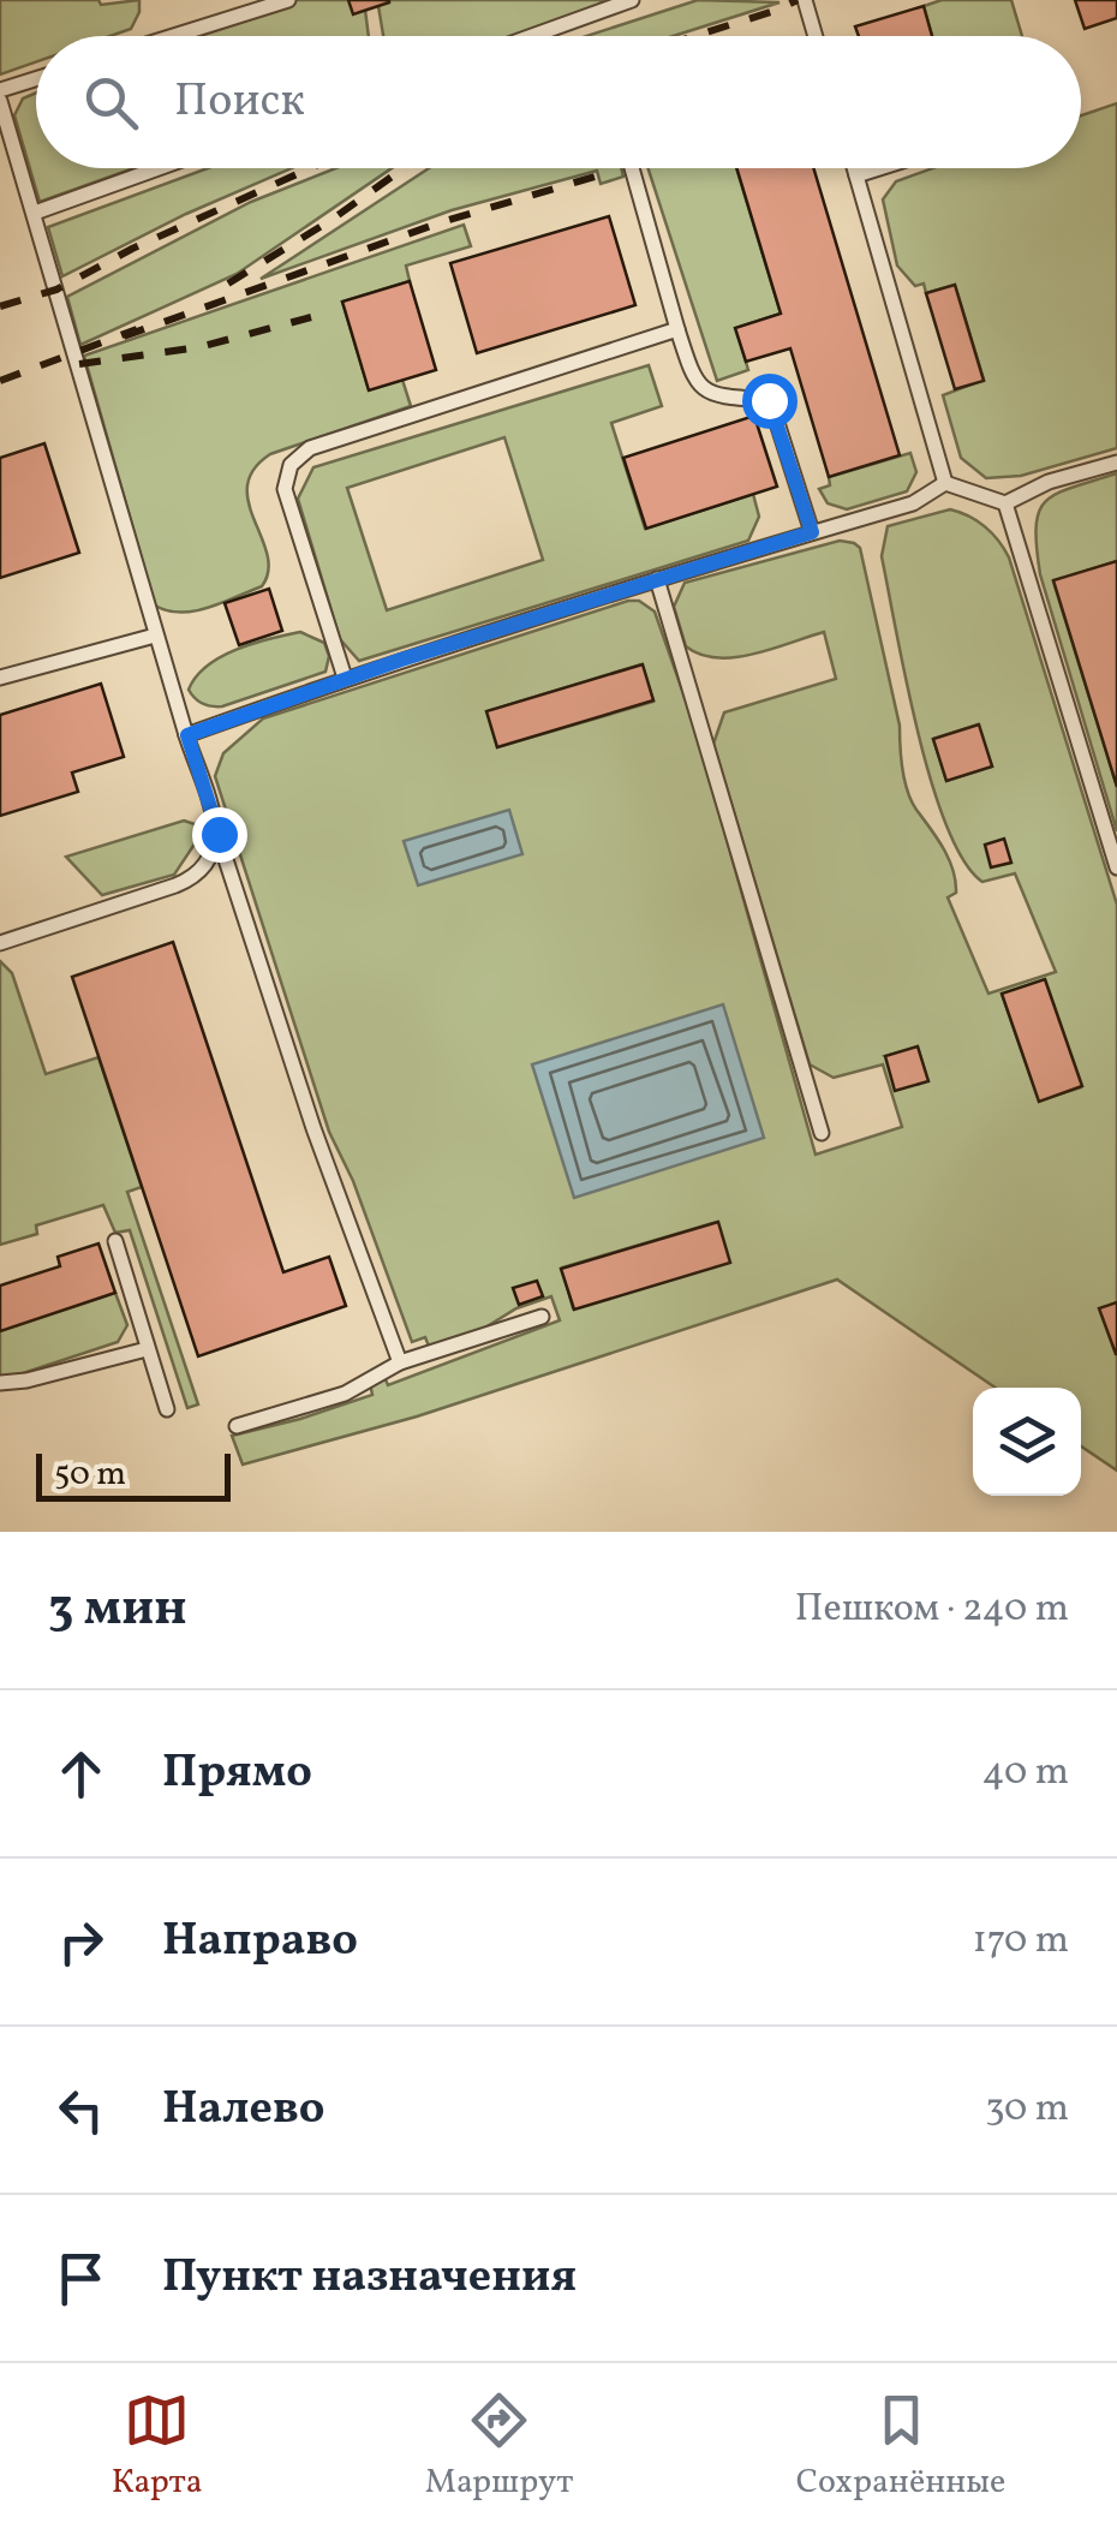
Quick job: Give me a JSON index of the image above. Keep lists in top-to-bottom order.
{
  "scale_bar": "50 m",
  "page": {
    "search": "Поиск",
    "scale": "50 m",
    "heading": ["3 мин", "Пешком · 240 m"],
    "list": [
      ["Прямо", "40 m"],
      ["Направо", "170 m"],
      ["Налево", "30 m"],
      "Пункт назначения"
    ],
    "nav": ["Карта", "Маршрут", "Сохранённые"]
  }
}
